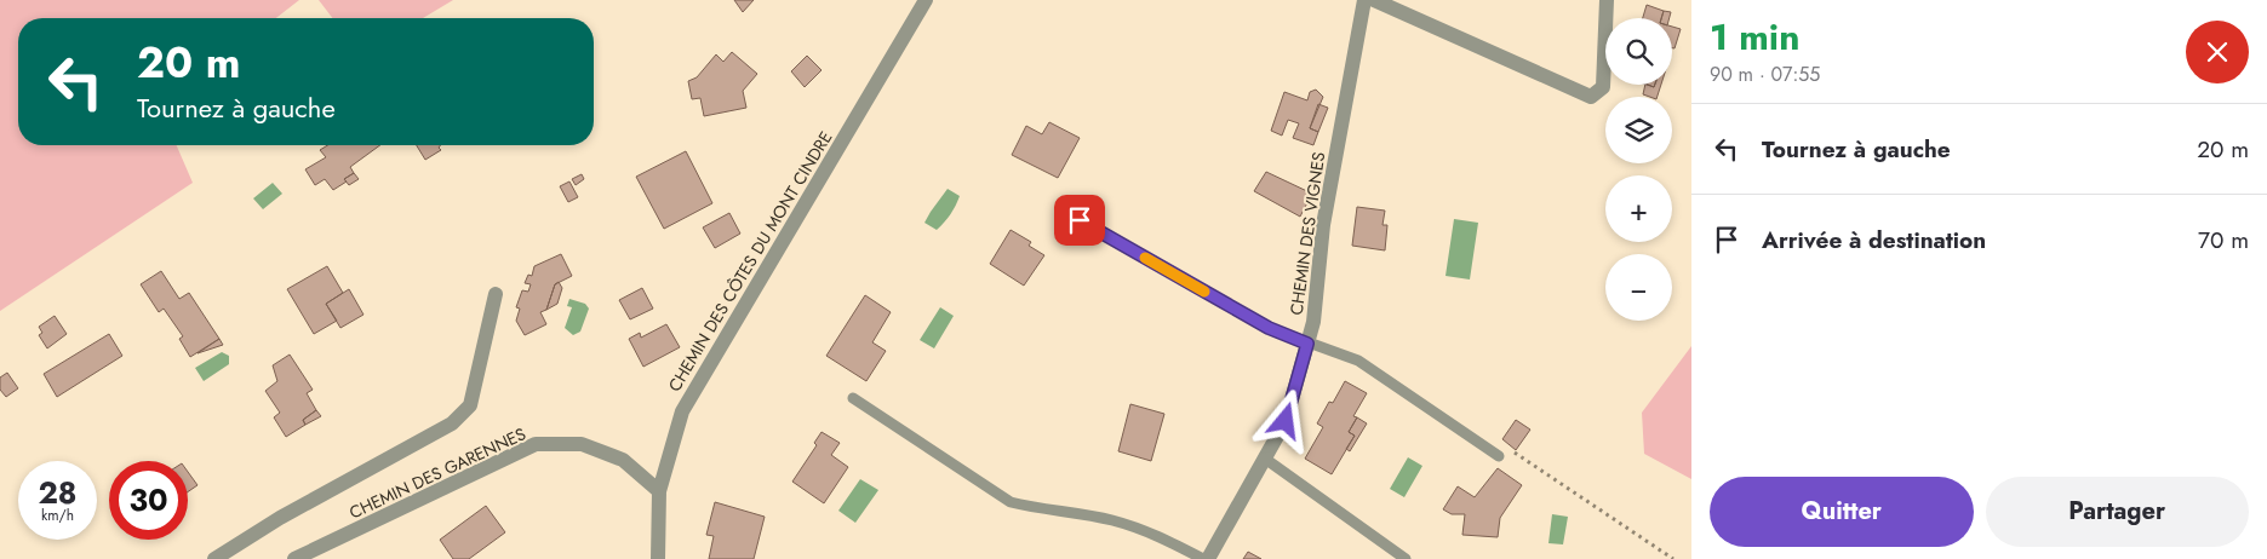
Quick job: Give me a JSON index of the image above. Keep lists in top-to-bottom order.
{
  "streets": {
    "street": ["CHEMIN DES VIGNES", "CHEMIN DES CÔTES DU MONT CINDRE", "CHEMIN DES GARENNES"]
  },
  "crossings": [
    ["CHEMIN DES CÔTES DU MONT CINDRE", "CHEMIN DES GARENNES"]
  ],
  "page": {
    "heading": ["1 min", "90 m · 07:55"],
    "map_buttons": ["+", "−"],
    "turn": ["20 m", "Tournez à gauche"],
    "list": [
      {
        "name": "Tournez à gauche",
        "value": "20 m"
      },
      {
        "name": "Arrivée à destination",
        "value": "70 m"
      }
    ],
    "speed": "28 km/h",
    "limit": "30",
    "buttons": ["Quitter", "Partager"]
  }
}
